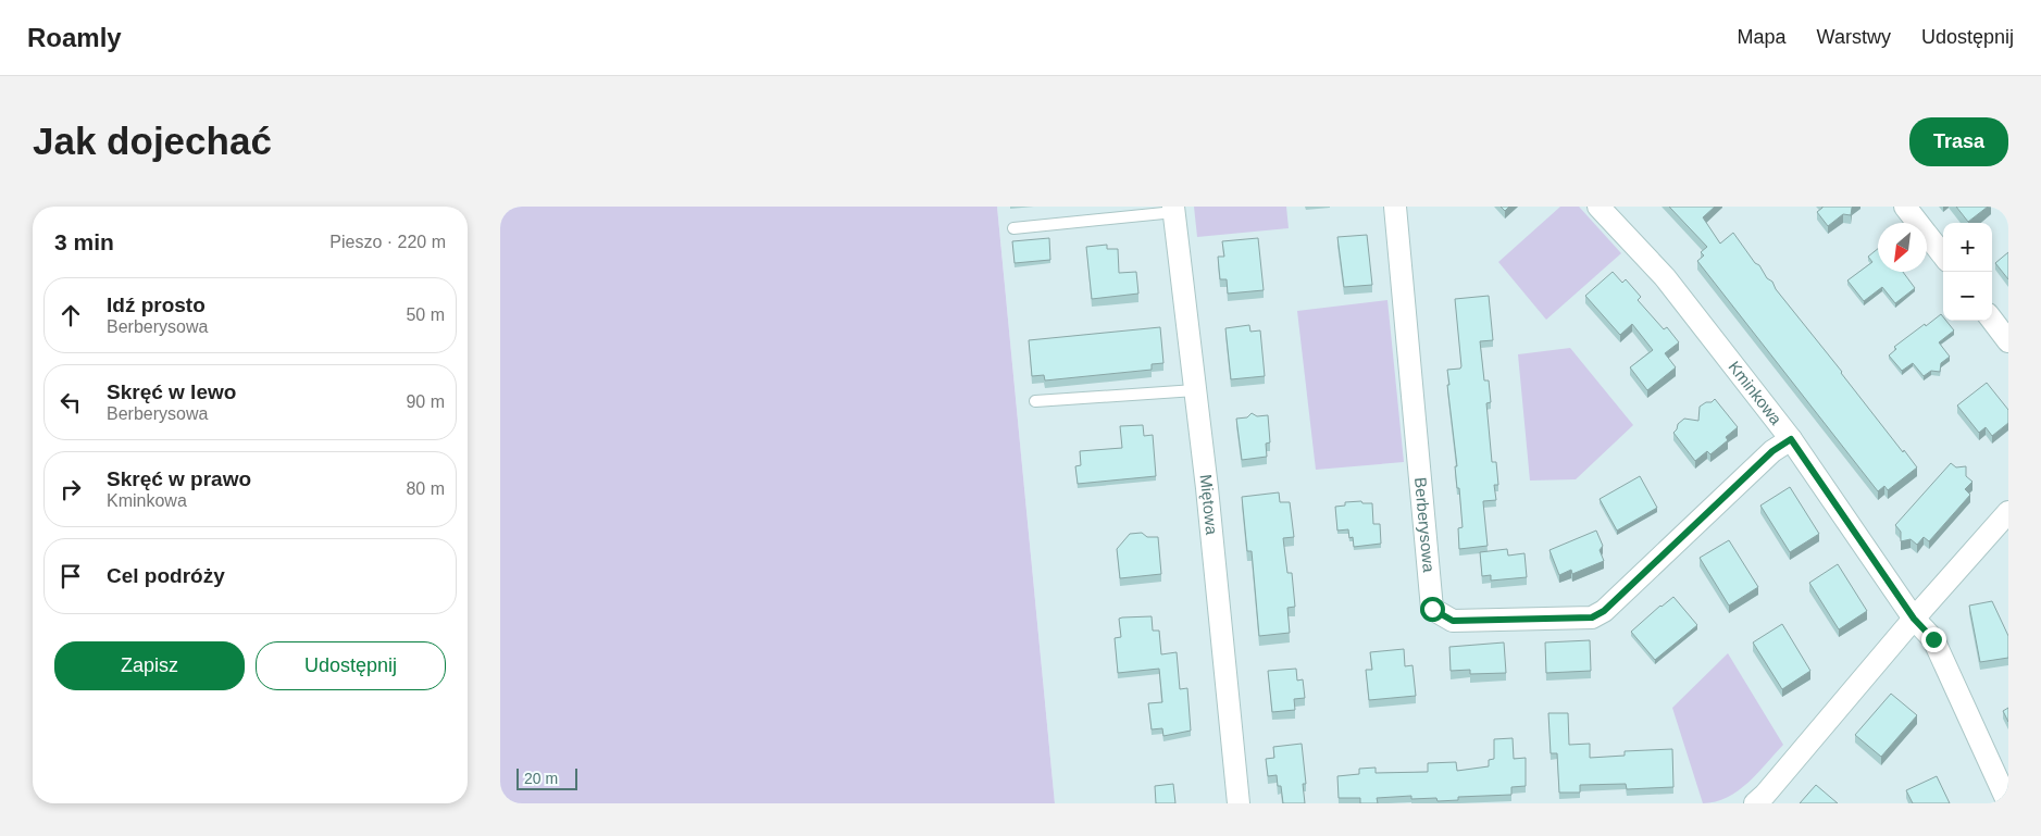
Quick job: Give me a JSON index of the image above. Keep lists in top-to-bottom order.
{
  "streets": {
    "street": ["Kminkowa", "Miętowa", "Berberysowa"]
  },
  "crossings": [
    ["Kminkowa", "Berberysowa"]
  ],
  "scale_bar": "20 m",
  "north": "bottom left",
  "page": {
    "header": "Roamly",
    "nav": ["Mapa", "Warstwy", "Udostępnij"],
    "buttons": [
      "Trasa",
      ["Zapisz", "Udostępnij"]
    ],
    "title": "Jak dojechać",
    "heading": ["3 min", "Pieszo · 220 m"],
    "map_buttons": ["+", "−"],
    "list": [
      ["Idź prosto", "Berberysowa", "50 m"],
      ["Skręć w lewo", "Berberysowa", "90 m"],
      ["Skręć w prawo", "Kminkowa", "80 m"],
      "Cel podróży"
    ],
    "scale": "20 m"
  }
}
